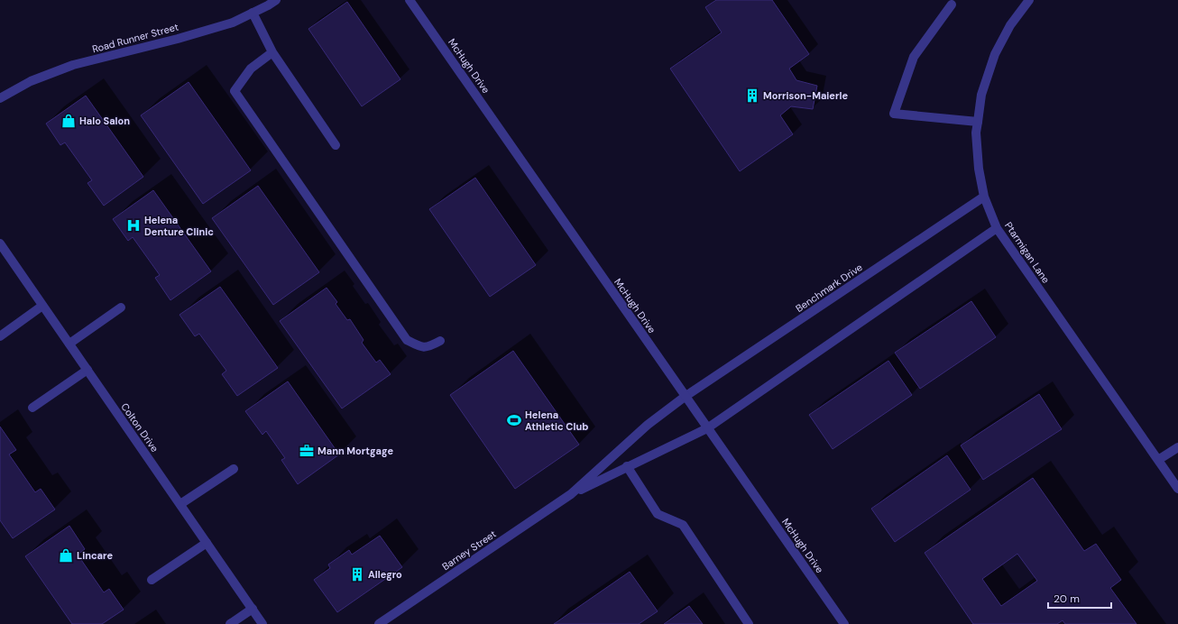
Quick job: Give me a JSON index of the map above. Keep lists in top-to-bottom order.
{
  "streets": {
    "street": [
      "Road Runner Street",
      "McHugh Drive",
      "Ptarmigan Lane",
      "Benchmark Drive",
      "Colton Drive",
      "Barney Street"
    ]
  },
  "crossings": [
    ["McHugh Drive", "Benchmark Drive"],
    ["Ptarmigan Lane", "Benchmark Drive"],
    ["Benchmark Drive", "Barney Street"]
  ],
  "places": {
    "building": ["Morrison-Maierle", "Allegro"],
    "shop": ["Halo Salon", "Lincare"],
    "hospital": ["Helena Denture Clinic"],
    "sports": ["Helena Athletic Club"],
    "office": ["Mann Mortgage"]
  },
  "scale_bar": "20 m"
}
